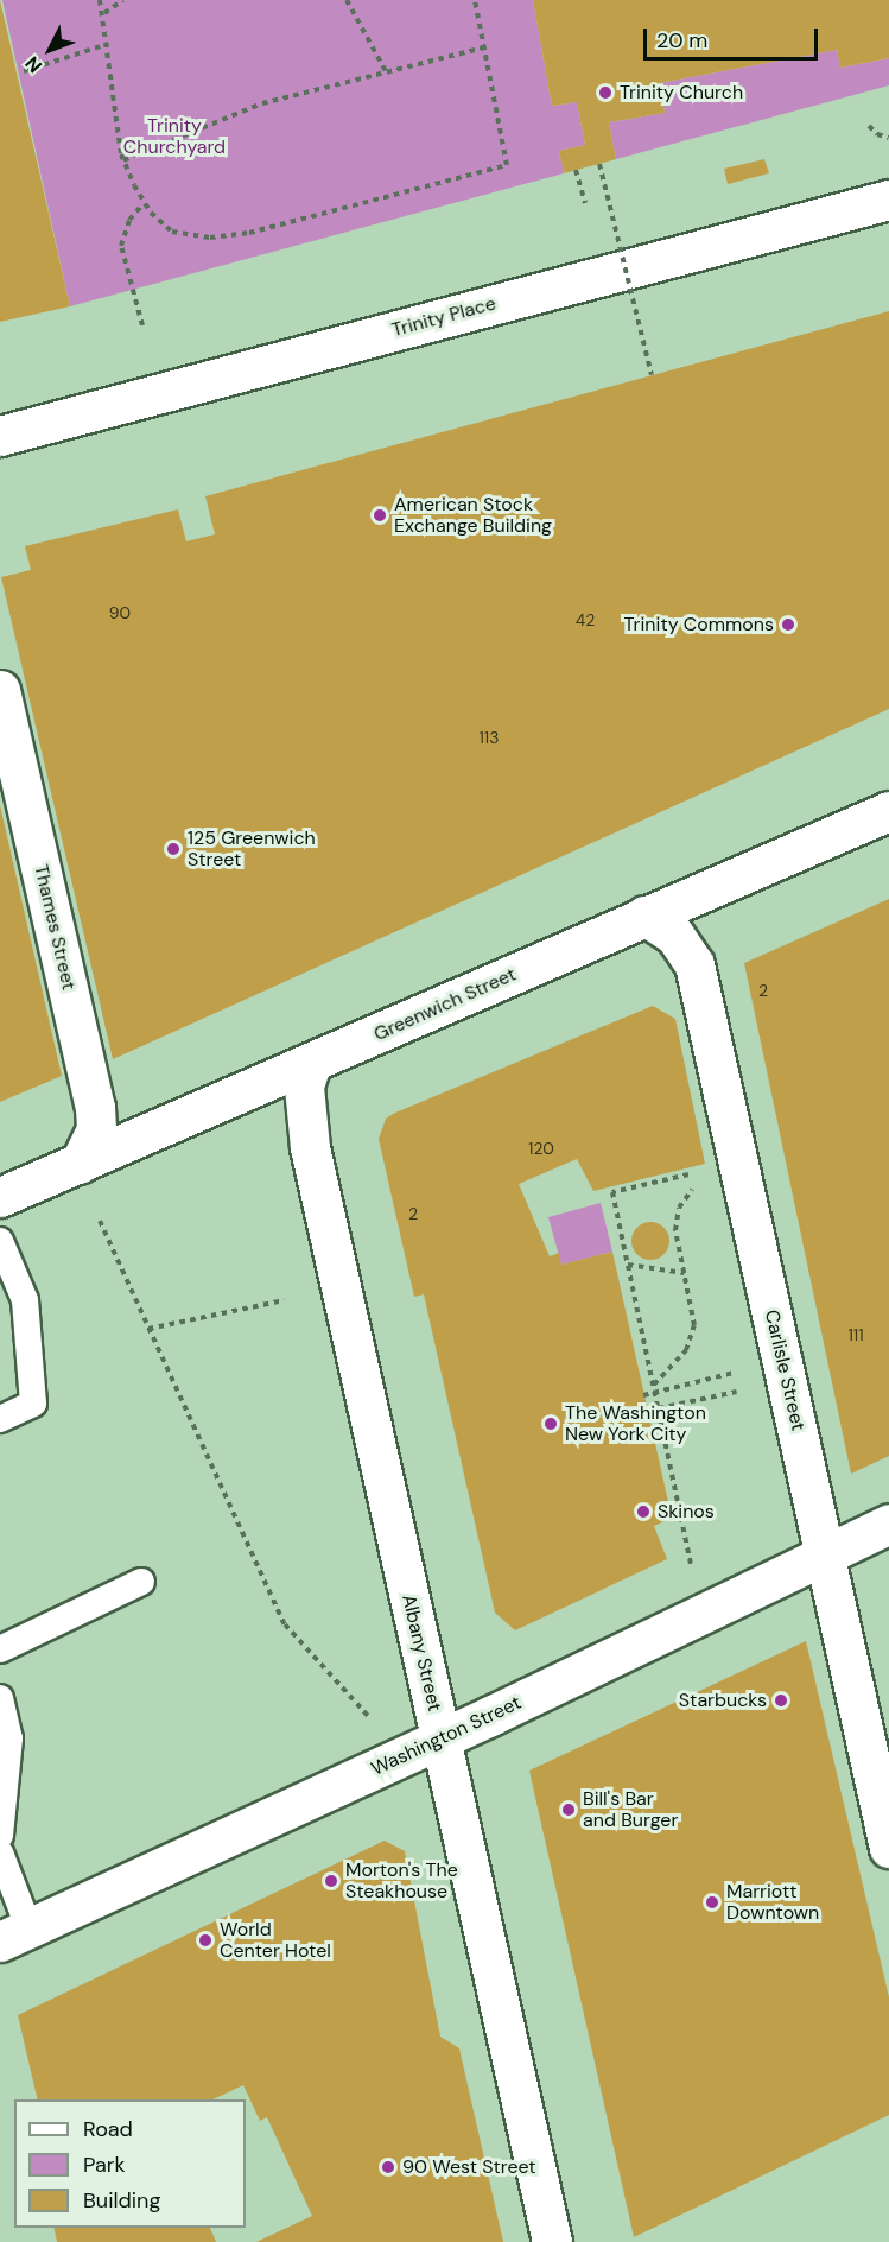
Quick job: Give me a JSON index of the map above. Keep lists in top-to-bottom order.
{
  "streets": {
    "street": [
      "Trinity Place",
      "Thames Street",
      "Greenwich Street",
      "Carlisle Street",
      "Albany Street",
      "Washington Street"
    ]
  },
  "crossings": [
    ["Thames Street", "Greenwich Street"],
    ["Greenwich Street", "Carlisle Street"],
    ["Greenwich Street", "Albany Street"],
    ["Carlisle Street", "Washington Street"],
    ["Albany Street", "Washington Street"]
  ],
  "parks": ["Trinity Churchyard"],
  "places": [
    "Trinity Church",
    "American Stock Exchange Building",
    "Trinity Commons",
    "125 Greenwich Street",
    "The Washington New York City",
    "Skinos",
    "Starbucks",
    "Bill's Bar and Burger",
    "Morton's The Steakhouse",
    "Marriott Downtown",
    "World Center Hotel",
    "90 West Street"
  ],
  "house_numbers": [
    "90",
    "42",
    "113",
    "2",
    "120",
    "2",
    "111"
  ],
  "legend": ["Road", "Park", "Building"],
  "scale_bar": "20 m",
  "north": "bottom left"
}
